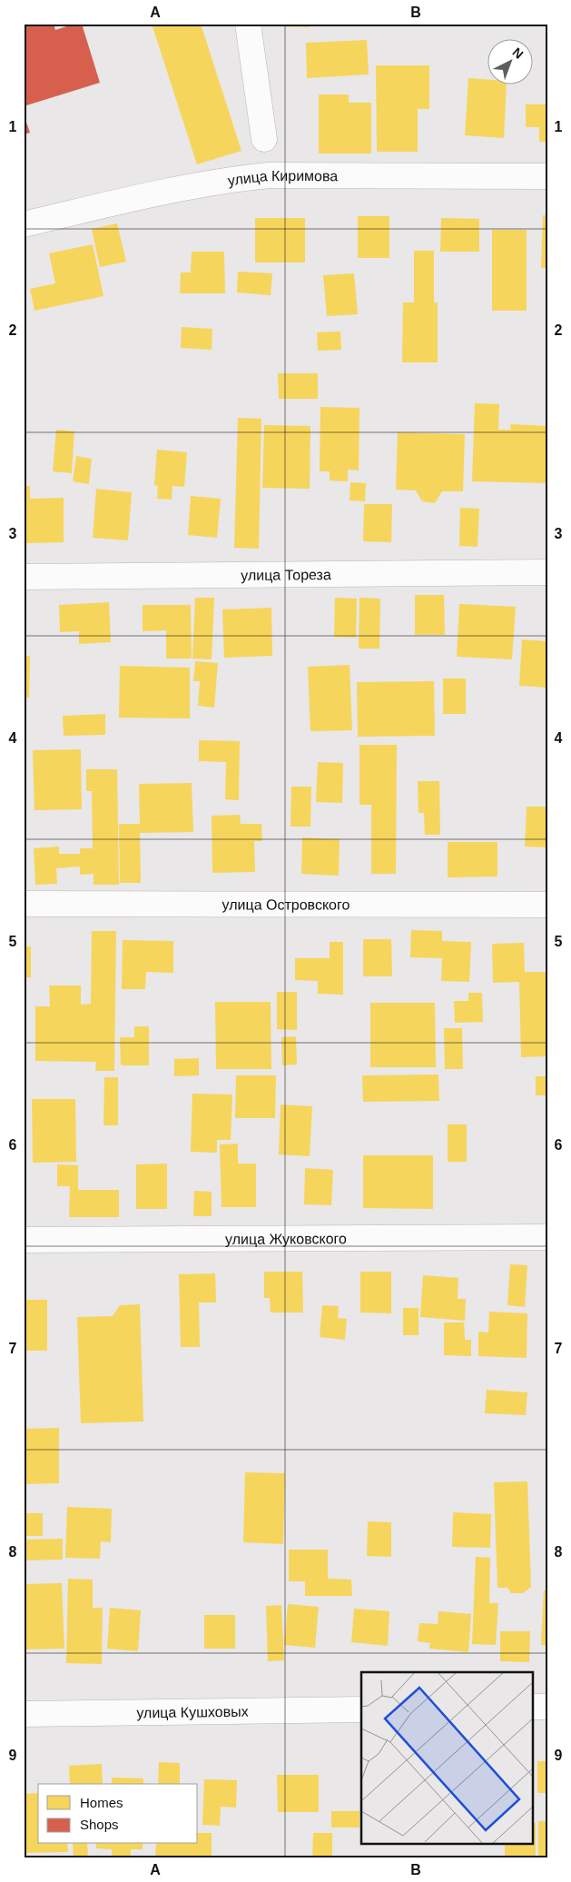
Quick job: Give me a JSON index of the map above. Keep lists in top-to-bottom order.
{
  "streets": {
    "street": [
      "улица Киримова",
      "улица Тореза",
      "улица Островского",
      "улица Жуковского",
      "улица Кушховых"
    ]
  },
  "legend": ["Homes", "Shops"],
  "north": "top right",
  "grid": {
    "columns": ["A", "B"],
    "rows": [
      "1",
      "2",
      "3",
      "4",
      "5",
      "6",
      "7",
      "8",
      "9"
    ]
  }
}
